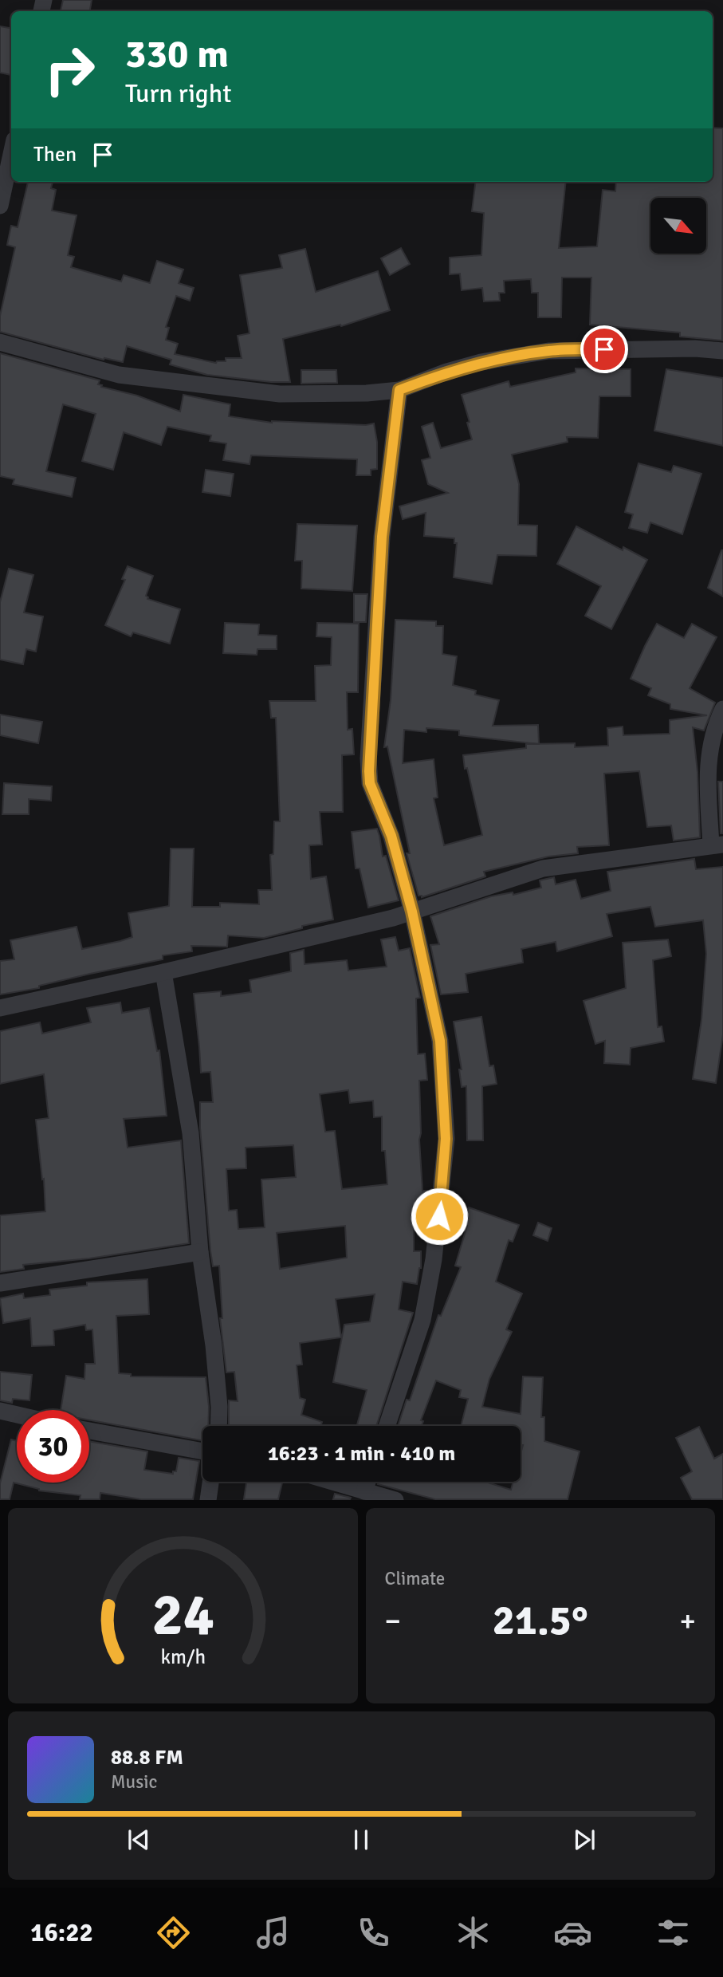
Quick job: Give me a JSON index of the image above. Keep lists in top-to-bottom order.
{
  "north": "bottom right",
  "page": {
    "turn": ["330 m", "Turn right"],
    "then": "Then",
    "limit": "30",
    "trip": "16:23 · 1 min · 410 m",
    "tile": "Climate",
    "heat": ["−", "21.5°", "+"],
    "song": ["88.8 FM", "Music"],
    "tabs": "16:22",
    "gauge": ["24", "km/h"]
  }
}
